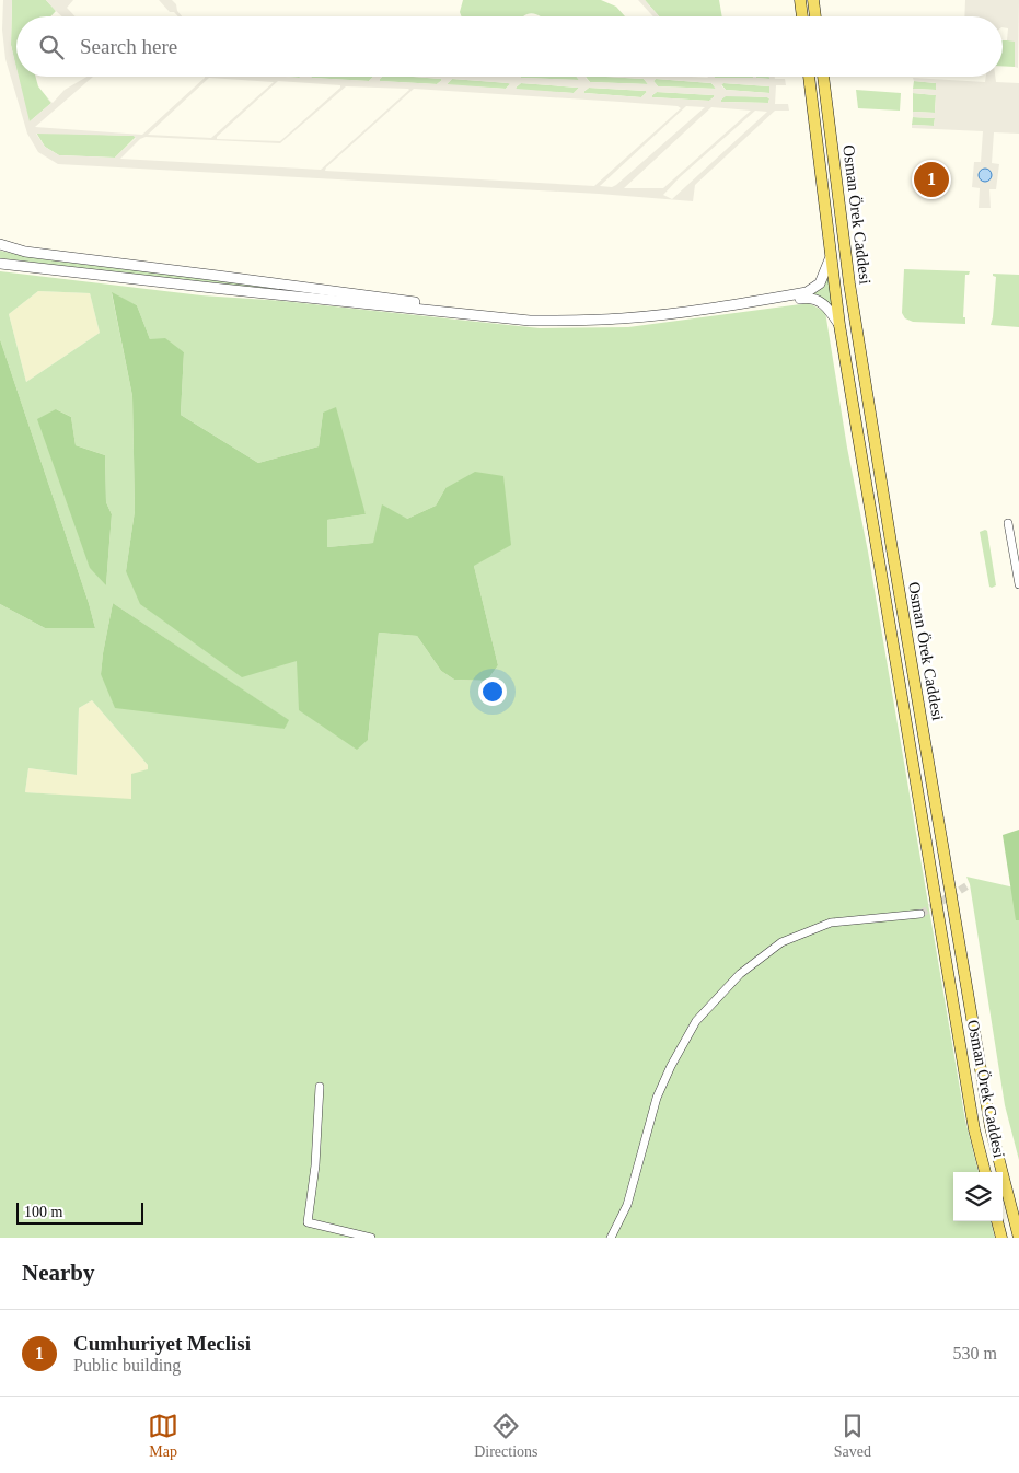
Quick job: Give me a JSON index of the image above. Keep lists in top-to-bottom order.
{
  "streets": {
    "main road": ["Osman Örek Caddesi"]
  },
  "scale_bar": "100 m",
  "page": {
    "search": "Search here",
    "pins": "1",
    "scale": "100 m",
    "heading": "Nearby",
    "list": [
      {
        "mark": "1",
        "name": "Cumhuriyet Meclisi",
        "note": "Public building",
        "value": "530 m"
      }
    ],
    "nav": ["Map", "Directions", "Saved"]
  }
}
